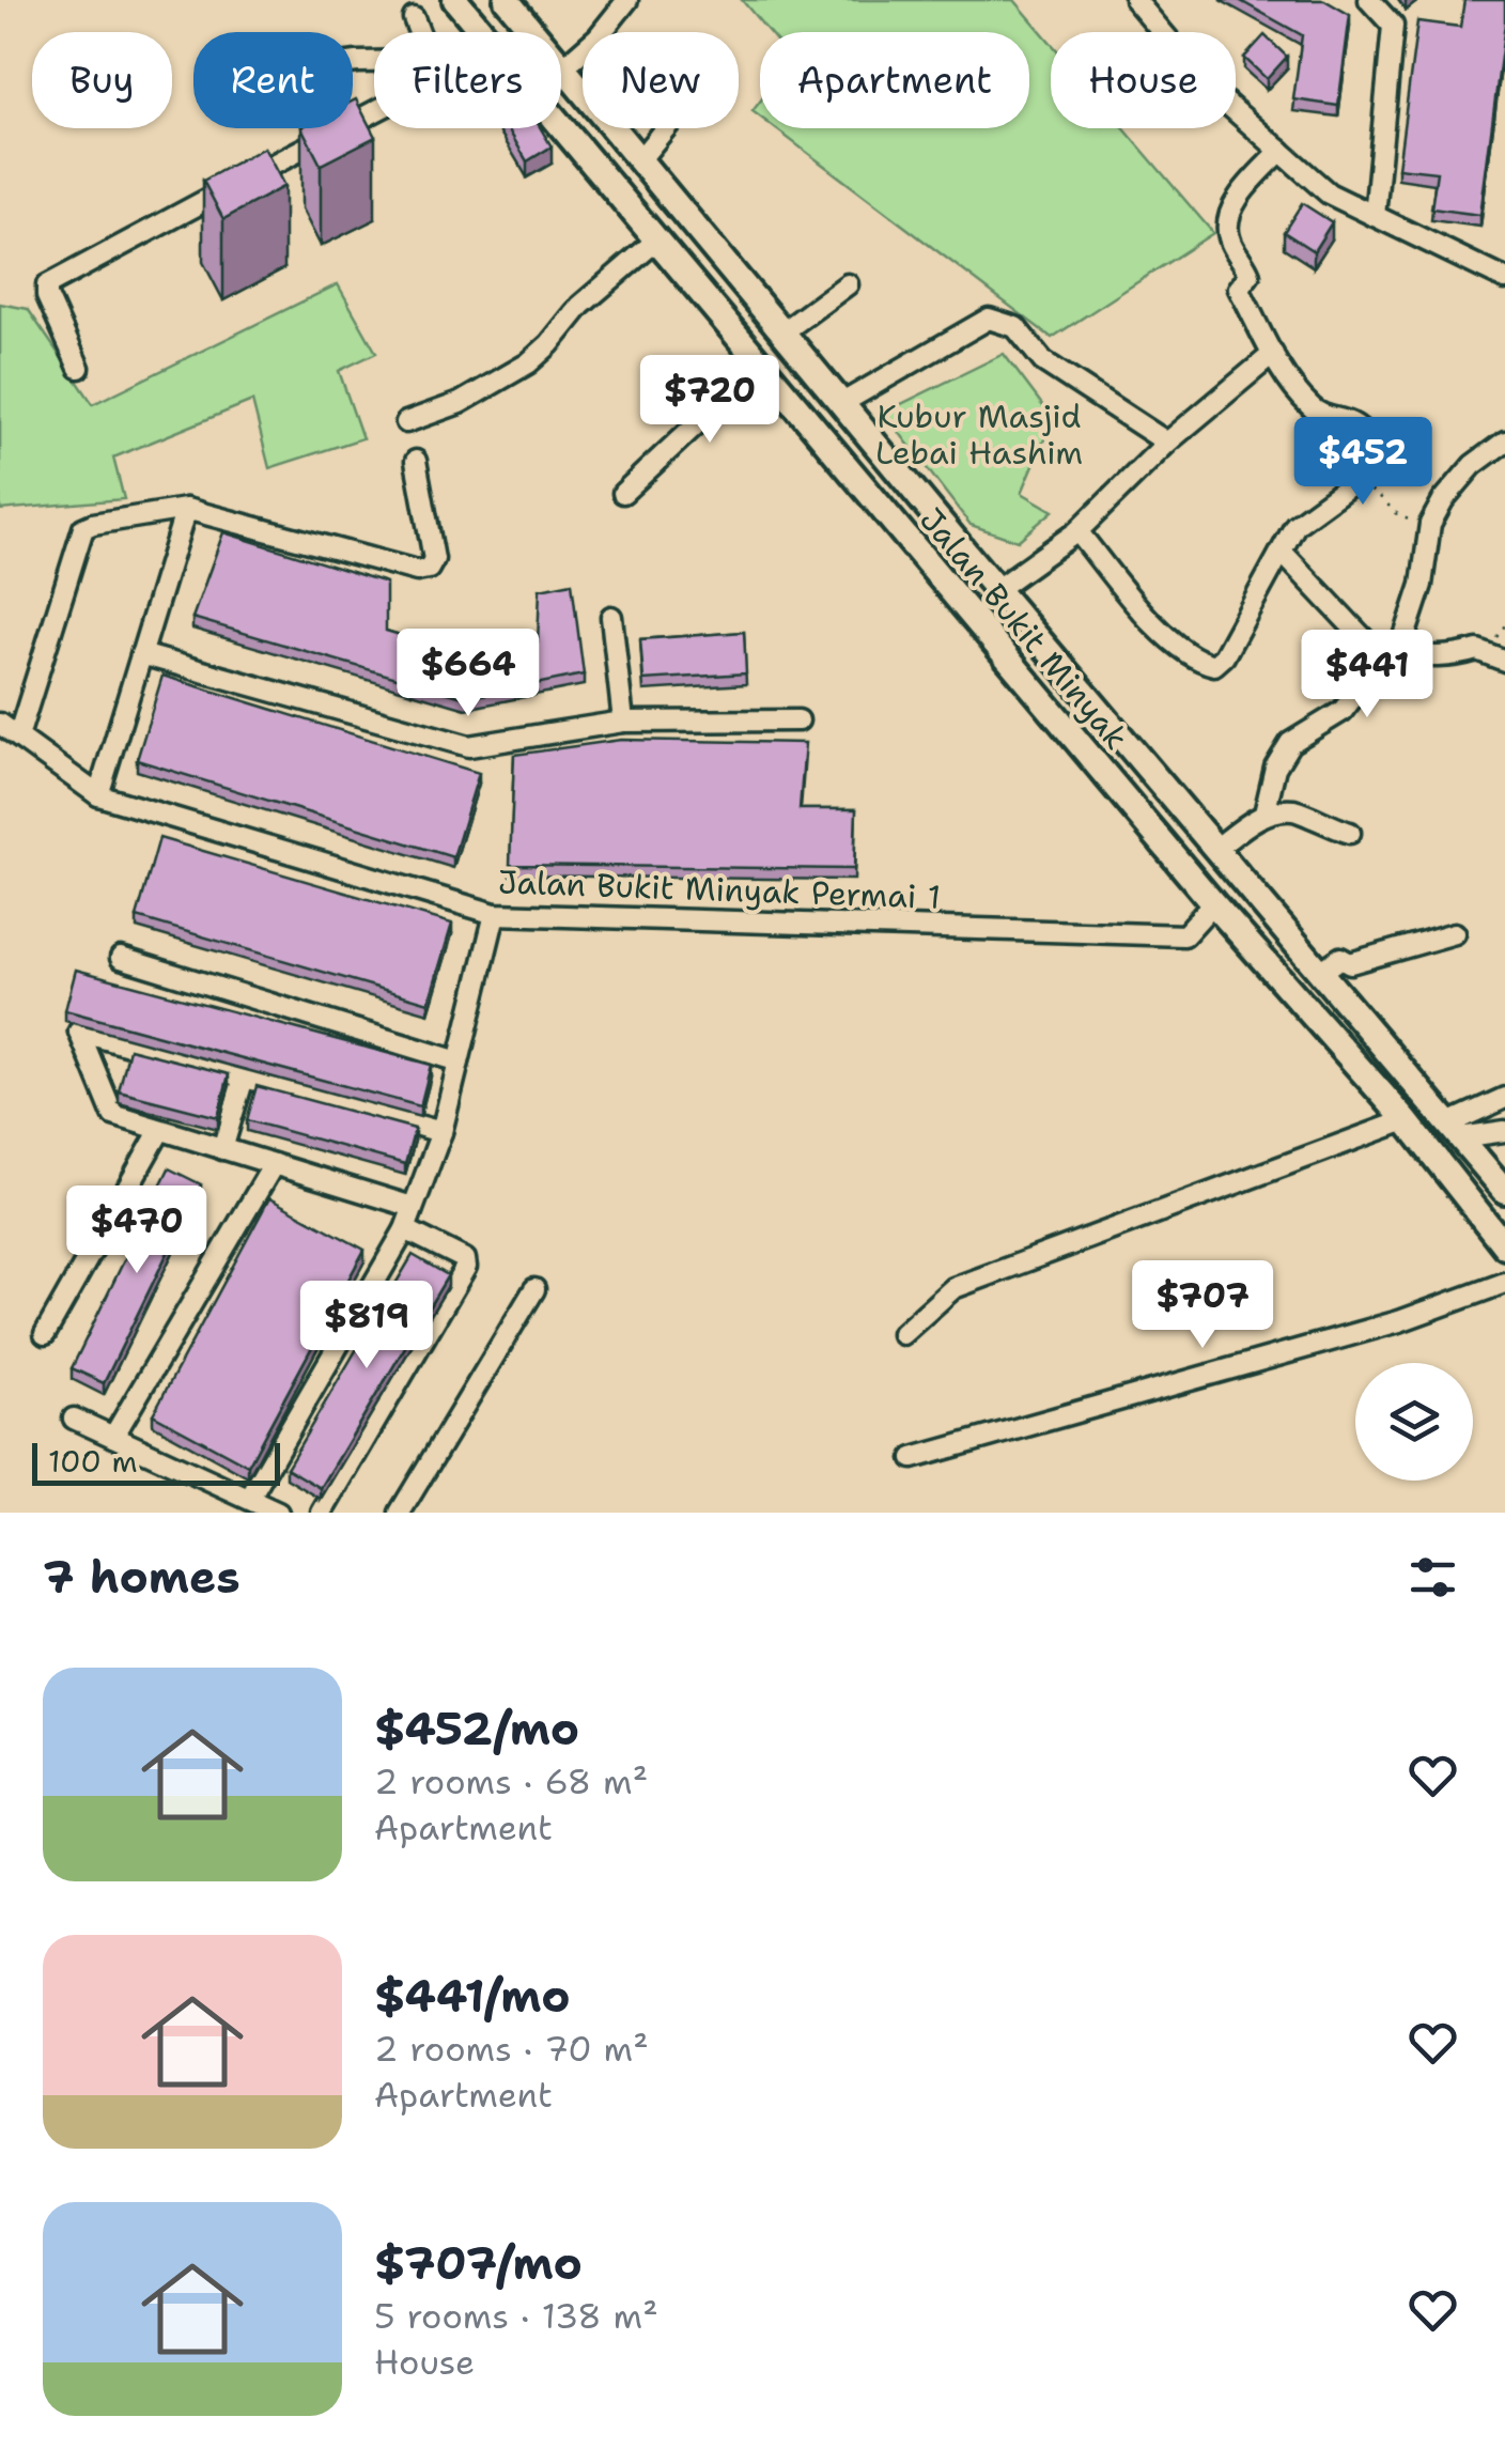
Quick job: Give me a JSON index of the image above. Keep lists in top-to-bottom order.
{
  "streets": {
    "main road": ["Jalan Bukit Minyak"],
    "street": ["Jalan Bukit Minyak Permai 1"]
  },
  "crossings": [
    ["Jalan Bukit Minyak", "Jalan Bukit Minyak Permai 1"]
  ],
  "parks": ["Kubur Masjid Lebai Hashim"],
  "scale_bar": "100 m",
  "page": {
    "chip": [
      "Buy",
      "Rent",
      "Filters",
      "New",
      "Apartment",
      "House"
    ],
    "price": [
      "$720",
      "$452",
      "$664",
      "$441",
      "$470",
      "$707",
      "$819"
    ],
    "scale": "100 m",
    "heading": "7 homes",
    "list": [
      {
        "name": "$452/mo",
        "note": "2 rooms · 68 m² · Apartment"
      },
      {
        "name": "$441/mo",
        "note": "2 rooms · 70 m² · Apartment"
      },
      {
        "name": "$707/mo",
        "note": "5 rooms · 138 m² · House"
      }
    ]
  }
}
